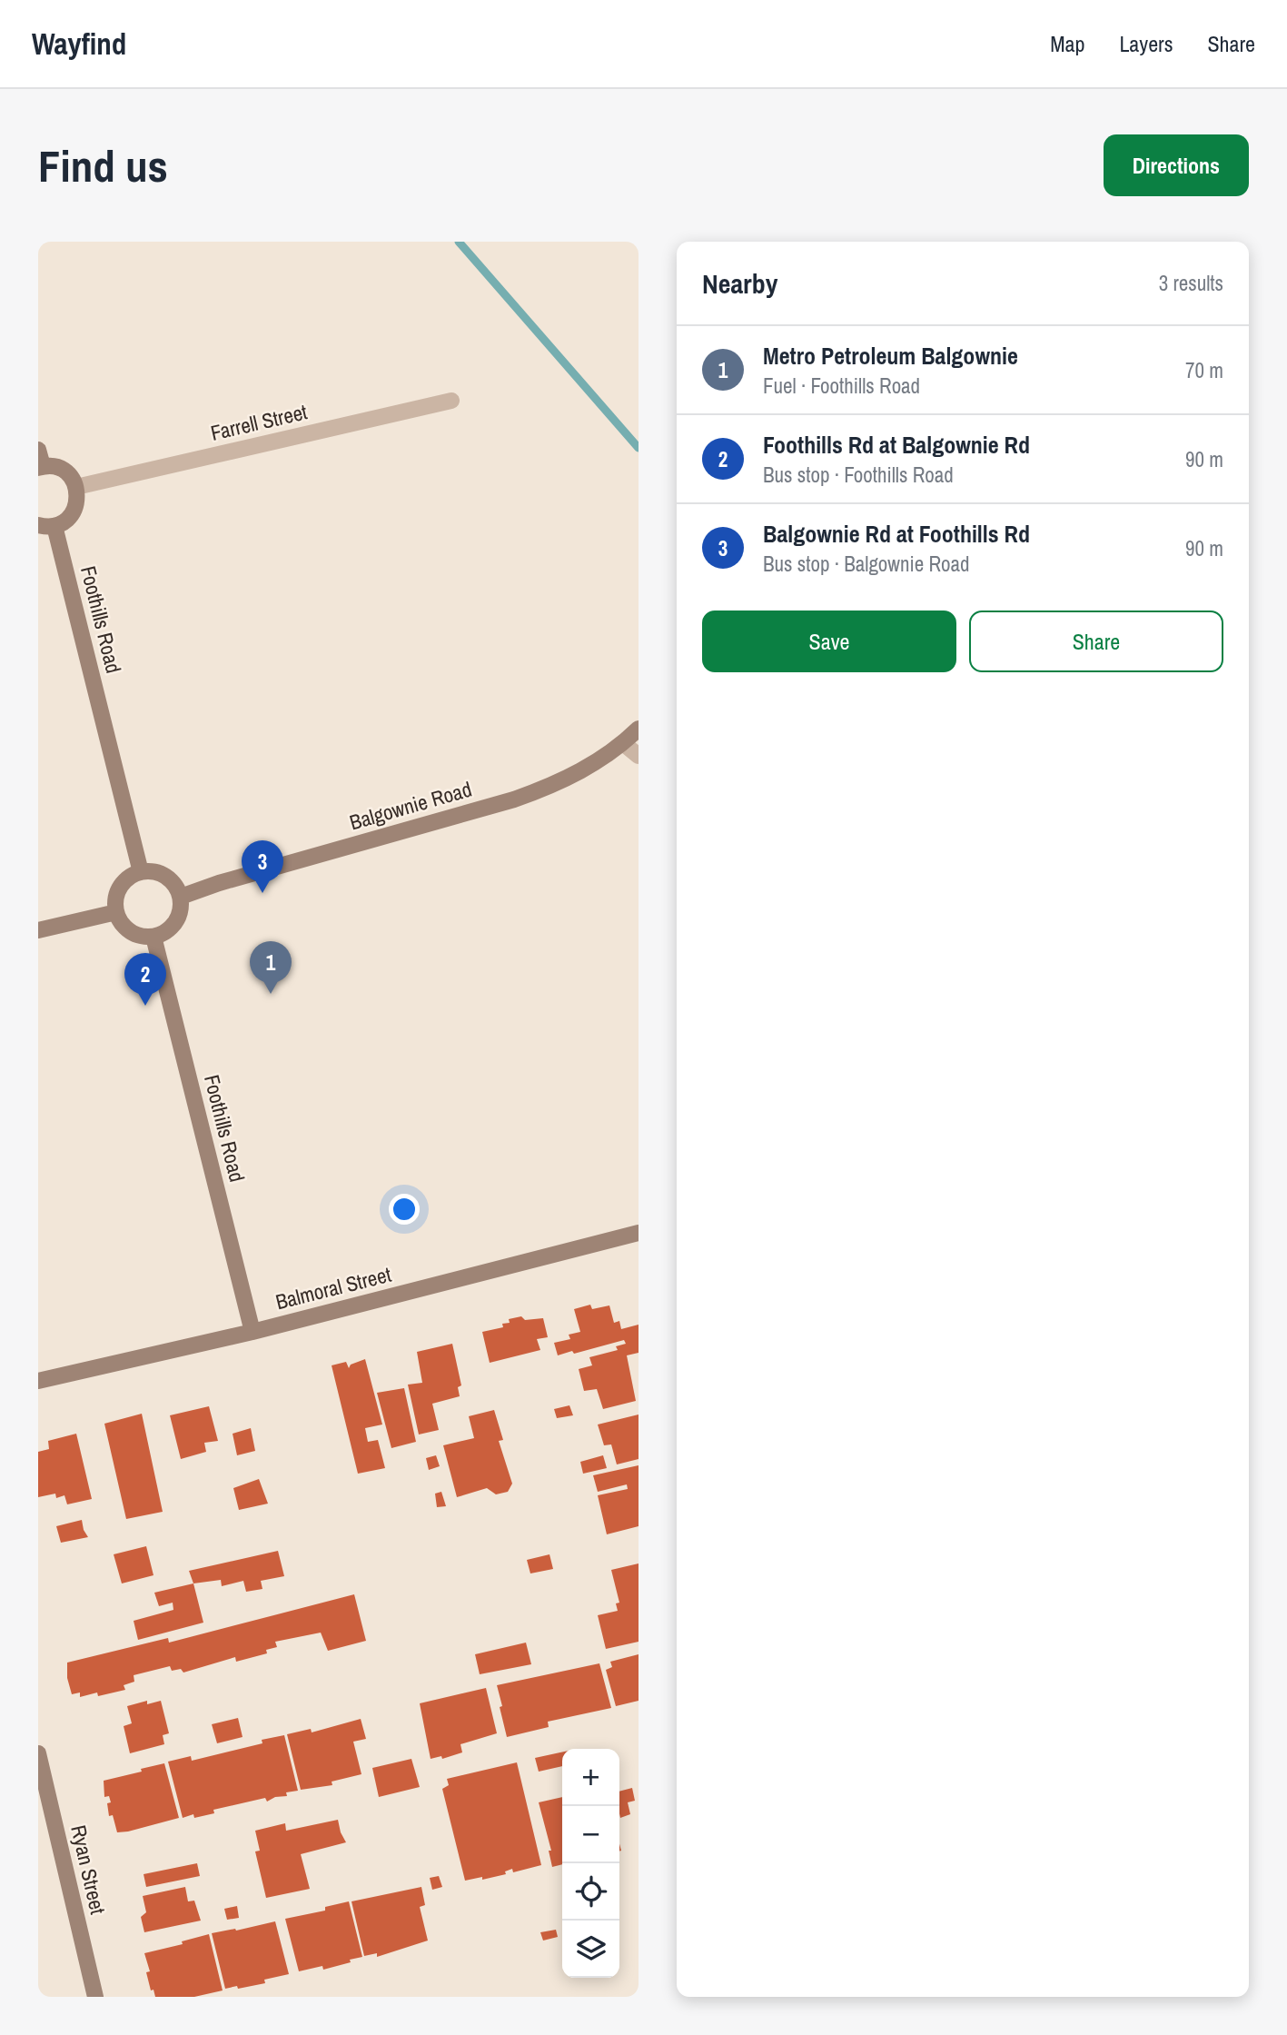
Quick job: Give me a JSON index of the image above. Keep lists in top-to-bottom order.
{
  "streets": {
    "street": [
      "Farrell Street",
      "Foothills Road",
      "Balgownie Road",
      "Balmoral Street",
      "Ryan Street"
    ]
  },
  "crossings": [
    ["Foothills Road", "Balgownie Road"],
    ["Foothills Road", "Balmoral Street"]
  ],
  "page": {
    "header": "Wayfind",
    "nav": ["Map", "Layers", "Share"],
    "buttons": [
      "Directions",
      ["Save", "Share"]
    ],
    "title": "Find us",
    "heading": ["Nearby", "3 results"],
    "list": [
      {
        "mark": "1",
        "name": "Metro Petroleum Balgownie",
        "note": "Fuel · Foothills Road",
        "value": "70 m"
      },
      {
        "mark": "2",
        "name": "Foothills Rd at Balgownie Rd",
        "note": "Bus stop · Foothills Road",
        "value": "90 m"
      },
      {
        "mark": "3",
        "name": "Balgownie Rd at Foothills Rd",
        "note": "Bus stop · Balgownie Road",
        "value": "90 m"
      }
    ],
    "pins": ["3", "1", "2"],
    "map_buttons": ["+", "−"]
  }
}
